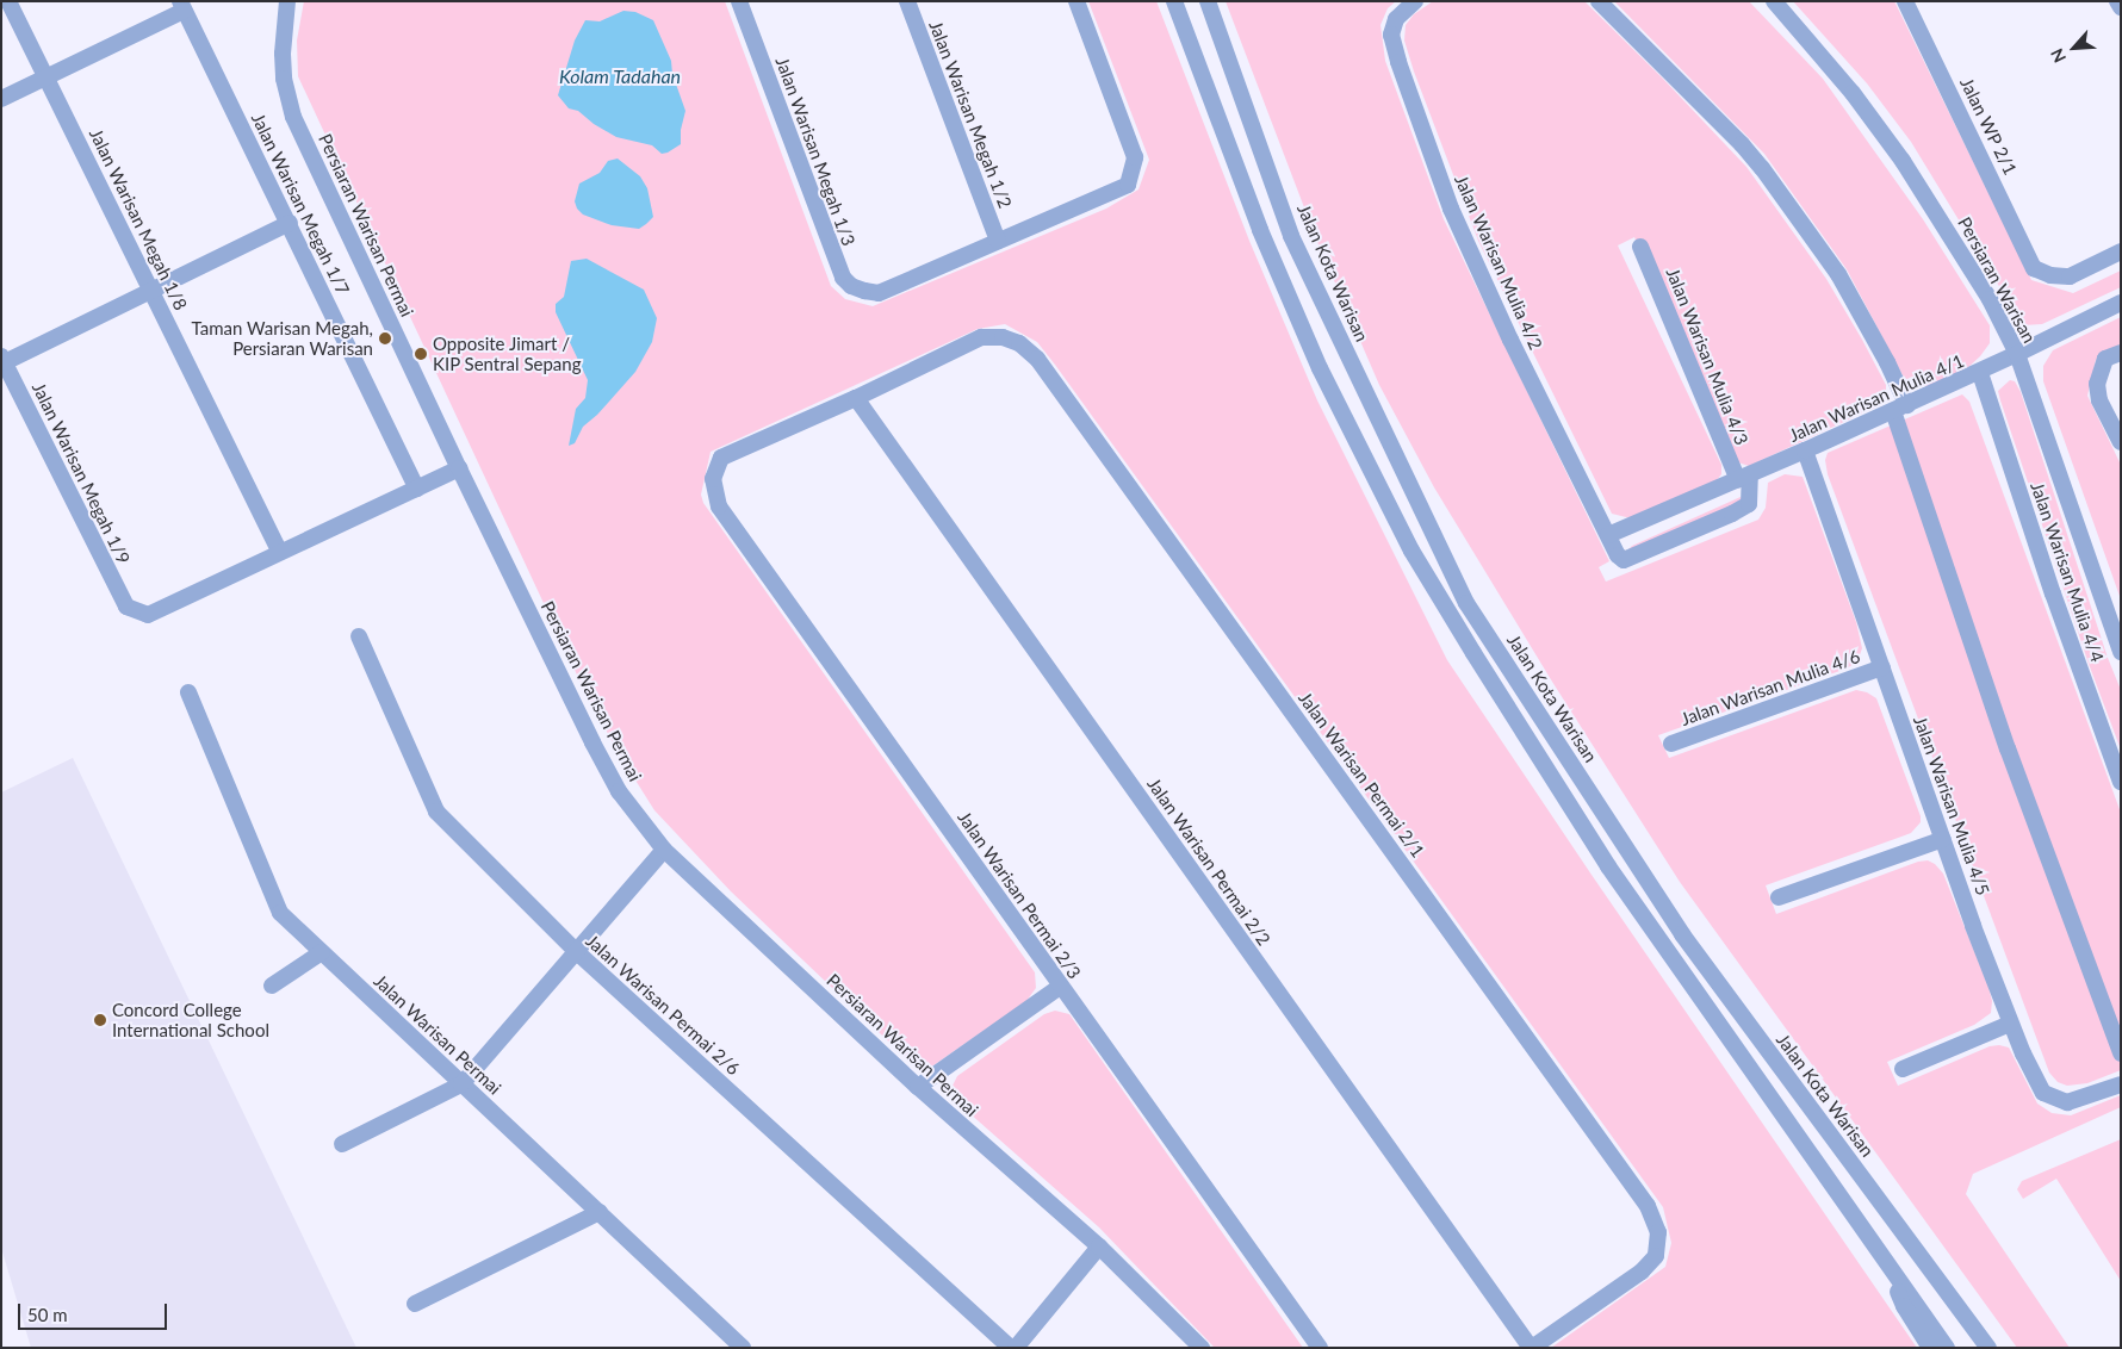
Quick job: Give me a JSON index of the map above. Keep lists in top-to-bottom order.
{
  "streets": {
    "street": [
      "Jalan Warisan Megah 1/2",
      "Jalan WP 2/1",
      "Jalan Warisan Megah 1/3",
      "Jalan Warisan Megah 1/7",
      "Jalan Warisan Megah 1/8",
      "Persiaran Warisan Permai",
      "Jalan Warisan Mulia 4/2",
      "Jalan Kota Warisan",
      "Persiaran Warisan",
      "Jalan Warisan Mulia 4/3",
      "Jalan Warisan Mulia 4/1",
      "Jalan Warisan Megah 1/9",
      "Jalan Warisan Mulia 4/4",
      "Jalan Warisan Mulia 4/6",
      "Jalan Warisan Permai 2/1",
      "Jalan Warisan Mulia 4/5",
      "Jalan Warisan Permai 2/2",
      "Jalan Warisan Permai 2/3",
      "Jalan Warisan Permai 2/6",
      "Jalan Warisan Permai"
    ]
  },
  "crossings": [
    ["Jalan Warisan Megah 1/2", "Jalan Warisan Megah 1/3"],
    ["Jalan Warisan Megah 1/8", "Jalan Warisan Megah 1/9"],
    ["Jalan Warisan Mulia 4/2", "Jalan Warisan Mulia 4/1"],
    ["Persiaran Warisan", "Jalan Warisan Mulia 4/1"],
    ["Jalan Warisan Mulia 4/3", "Jalan Warisan Mulia 4/1"],
    ["Jalan Warisan Mulia 4/1", "Jalan Warisan Mulia 4/4"],
    ["Jalan Warisan Mulia 4/1", "Jalan Warisan Mulia 4/5"],
    ["Jalan Warisan Mulia 4/6", "Jalan Warisan Mulia 4/5"],
    ["Jalan Warisan Permai 2/1", "Jalan Warisan Permai 2/2"],
    ["Jalan Warisan Permai 2/1", "Jalan Warisan Permai 2/3"],
    ["Jalan Warisan Permai 2/2", "Jalan Warisan Permai 2/3"]
  ],
  "water": ["Kolam Tadahan"],
  "places": ["Taman Warisan Megah, Persiaran Warisan", "Opposite Jimart / KIP Sentral Sepang", "Concord College International School"],
  "scale_bar": "50 m",
  "north": "bottom left"
}
